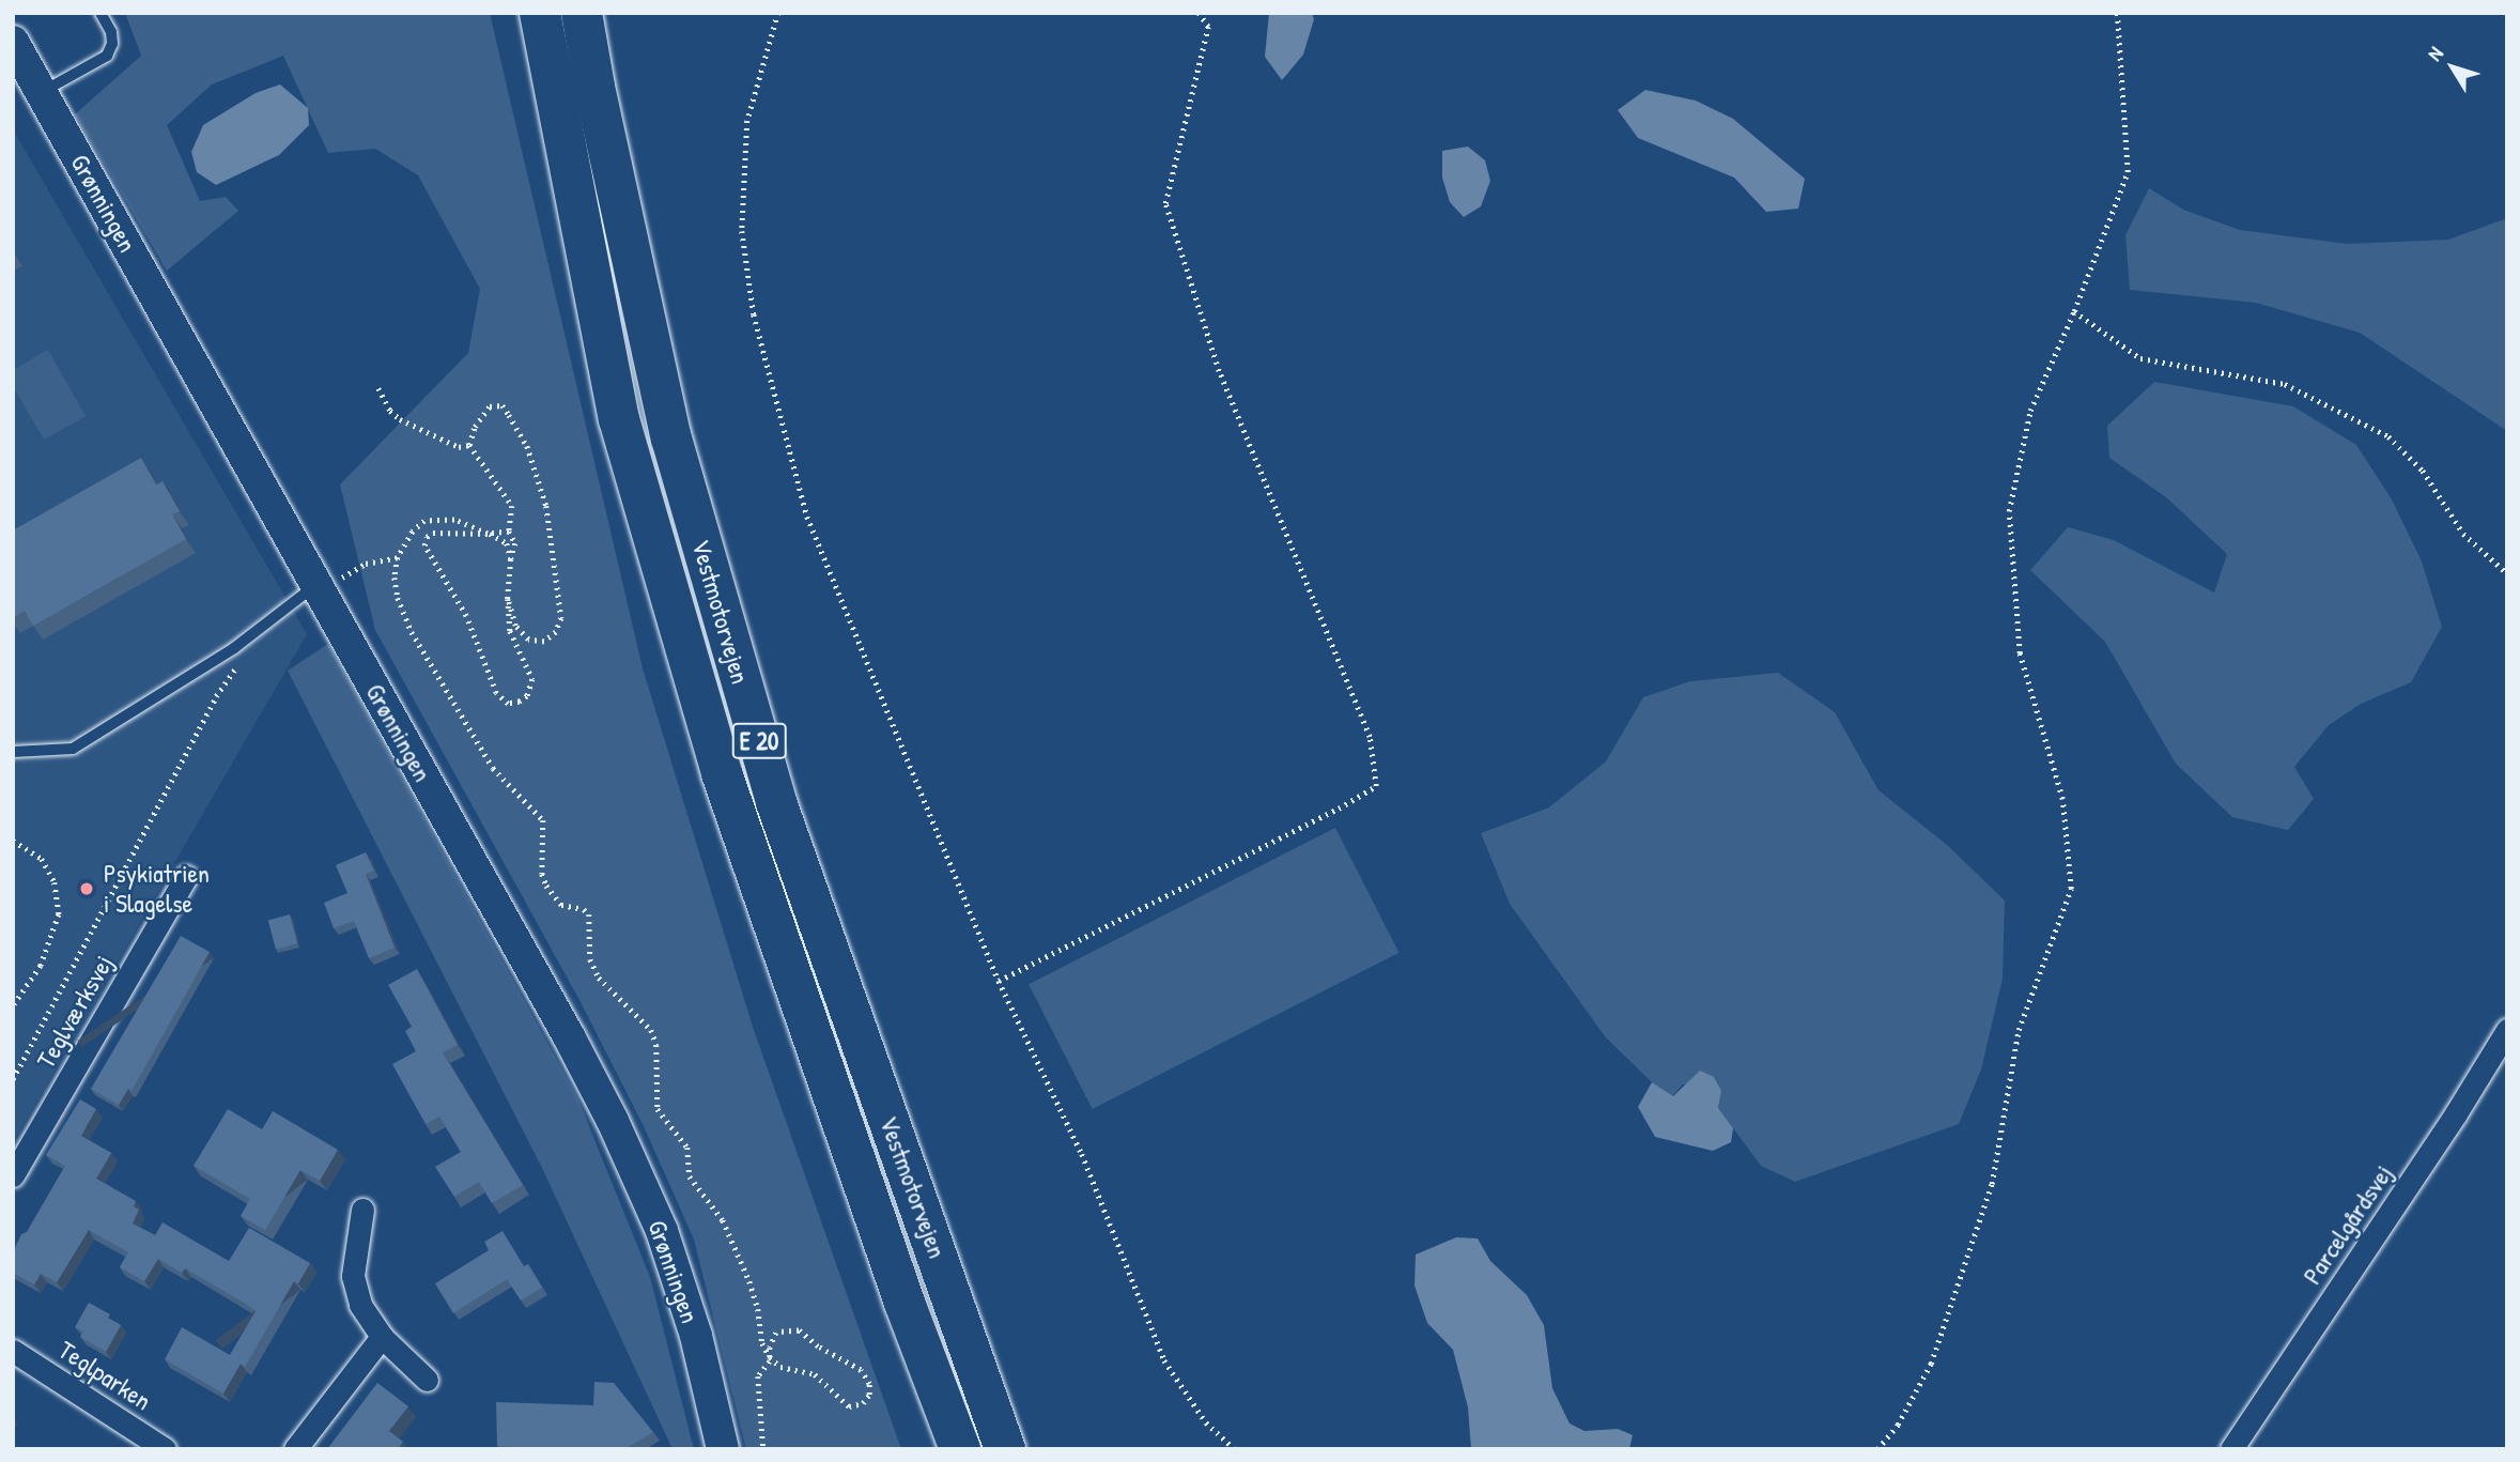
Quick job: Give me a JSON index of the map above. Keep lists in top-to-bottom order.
{
  "streets": {
    "highway": ["Vestmotorvejen", "E 20"],
    "main road": ["Grønningen"],
    "street": ["Teglværksvej", "Parcelgårdsvej", "Teglparken"]
  },
  "places": ["Psykiatrien i Slagelse"],
  "north": "top left"
}
